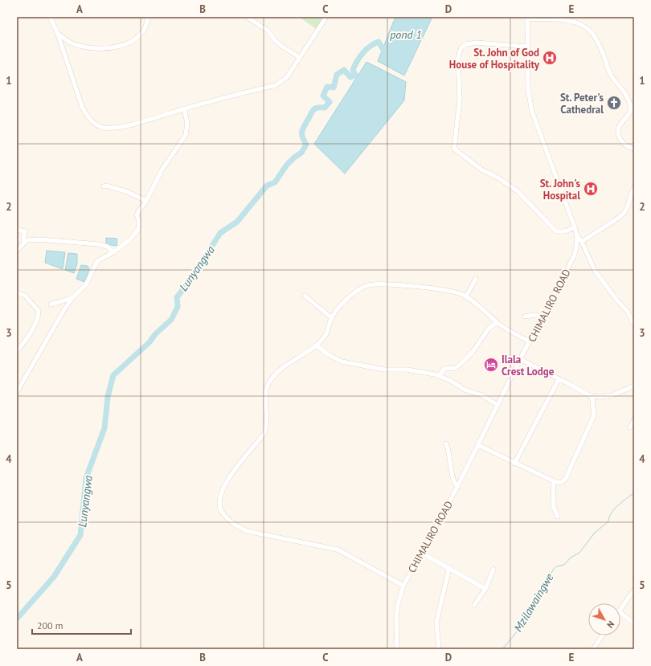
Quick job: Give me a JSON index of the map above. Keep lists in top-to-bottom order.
{
  "streets": {
    "street": ["CHIMALIRO ROAD"]
  },
  "water": ["pond 1", "Lunyangwa", "Mzilawaingwe"],
  "places": {
    "hospital": ["St. John of God House of Hospitality", "St. John's Hospital"],
    "church": ["St. Peter's Cathedral"],
    "hotel": ["Ilala Crest Lodge"]
  },
  "scale_bar": "200 m",
  "north": "bottom right",
  "grid": {
    "columns": [
      "A",
      "B",
      "C",
      "D",
      "E"
    ],
    "rows": [
      "1",
      "2",
      "3",
      "4",
      "5"
    ]
  }
}
